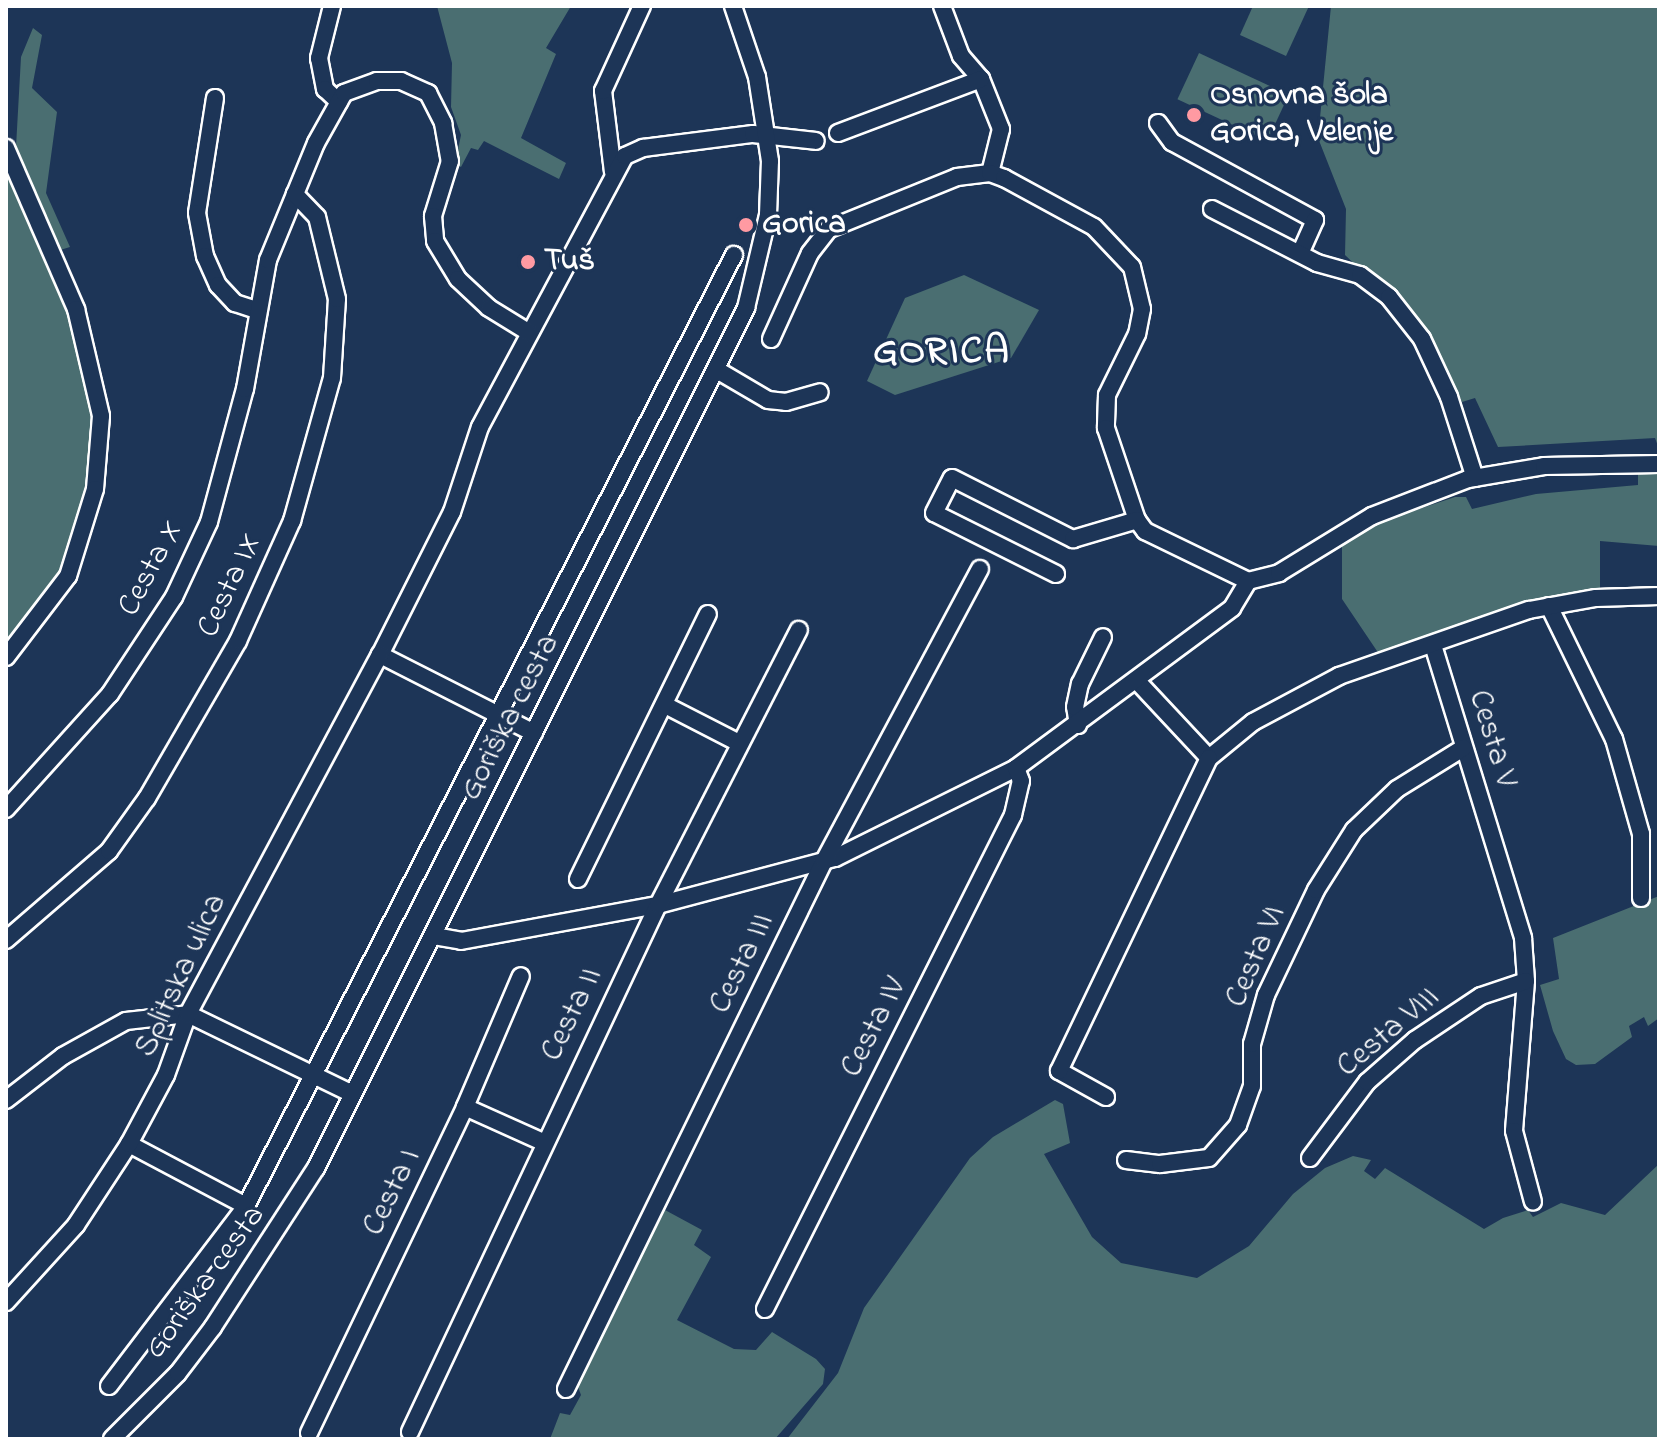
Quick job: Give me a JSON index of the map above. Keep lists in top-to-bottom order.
{
  "streets": {
    "street": [
      "Cesta X",
      "Cesta IX",
      "Goriška cesta",
      "Cesta V",
      "Cesta VI",
      "Cesta III",
      "Splitska ulica",
      "Cesta II",
      "Cesta IV",
      "Cesta VIII",
      "Cesta I"
    ]
  },
  "crossings": [
    ["Cesta X", "Cesta IX"],
    ["Cesta V", "Cesta VI"],
    ["Cesta V", "Cesta VIII"]
  ],
  "districts": ["GORICA"],
  "places": ["Osnovna šola Gorica, Velenje", "Gorica", "Tuš"]
}
